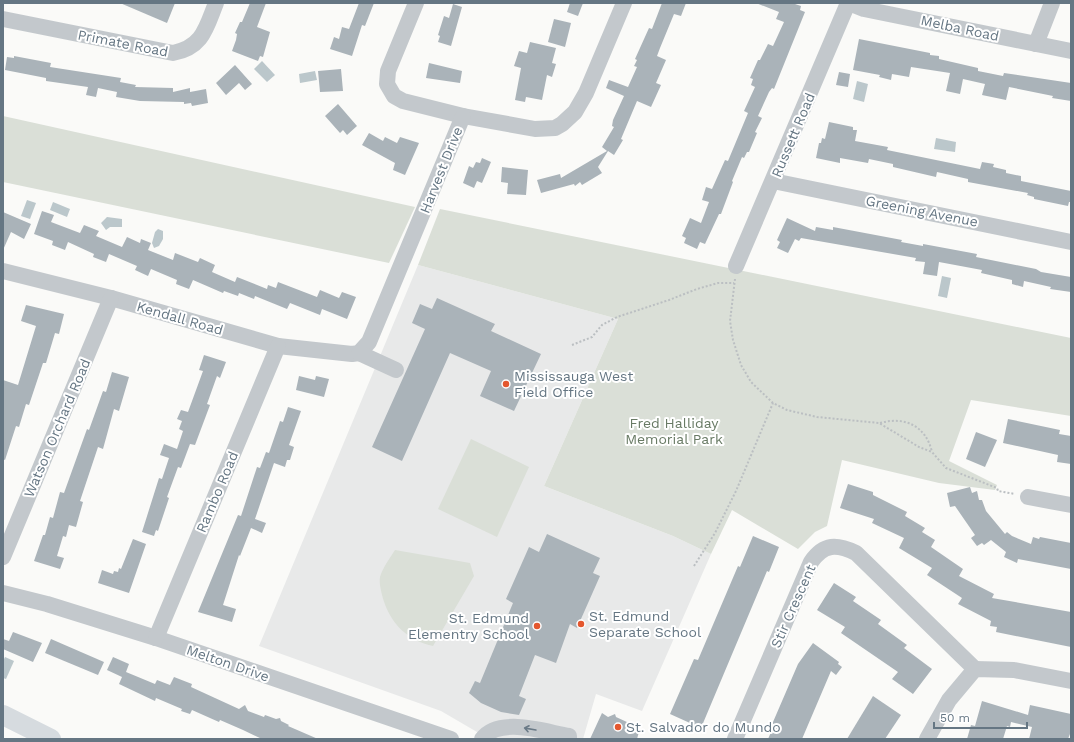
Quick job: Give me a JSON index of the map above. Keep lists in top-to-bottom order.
{
  "streets": {
    "street": [
      "Melba Road",
      "Primate Road",
      "Russett Road",
      "Harvest Drive",
      "Greening Avenue",
      "Kendall Road",
      "Watson Orchard Road",
      "Rambo Road",
      "Stir Crescent",
      "Melton Drive"
    ]
  },
  "crossings": [
    ["Melba Road", "Russett Road"],
    ["Russett Road", "Greening Avenue"],
    ["Harvest Drive", "Kendall Road"],
    ["Kendall Road", "Watson Orchard Road"],
    ["Kendall Road", "Rambo Road"],
    ["Rambo Road", "Melton Drive"]
  ],
  "parks": ["Fred Halliday Memorial Park"],
  "places": [
    "Mississauga West Field Office",
    "St. Edmund Separate School",
    "St. Edmund Elementry School",
    "St. Salvador do Mundo"
  ],
  "scale_bar": "50 m"
}
